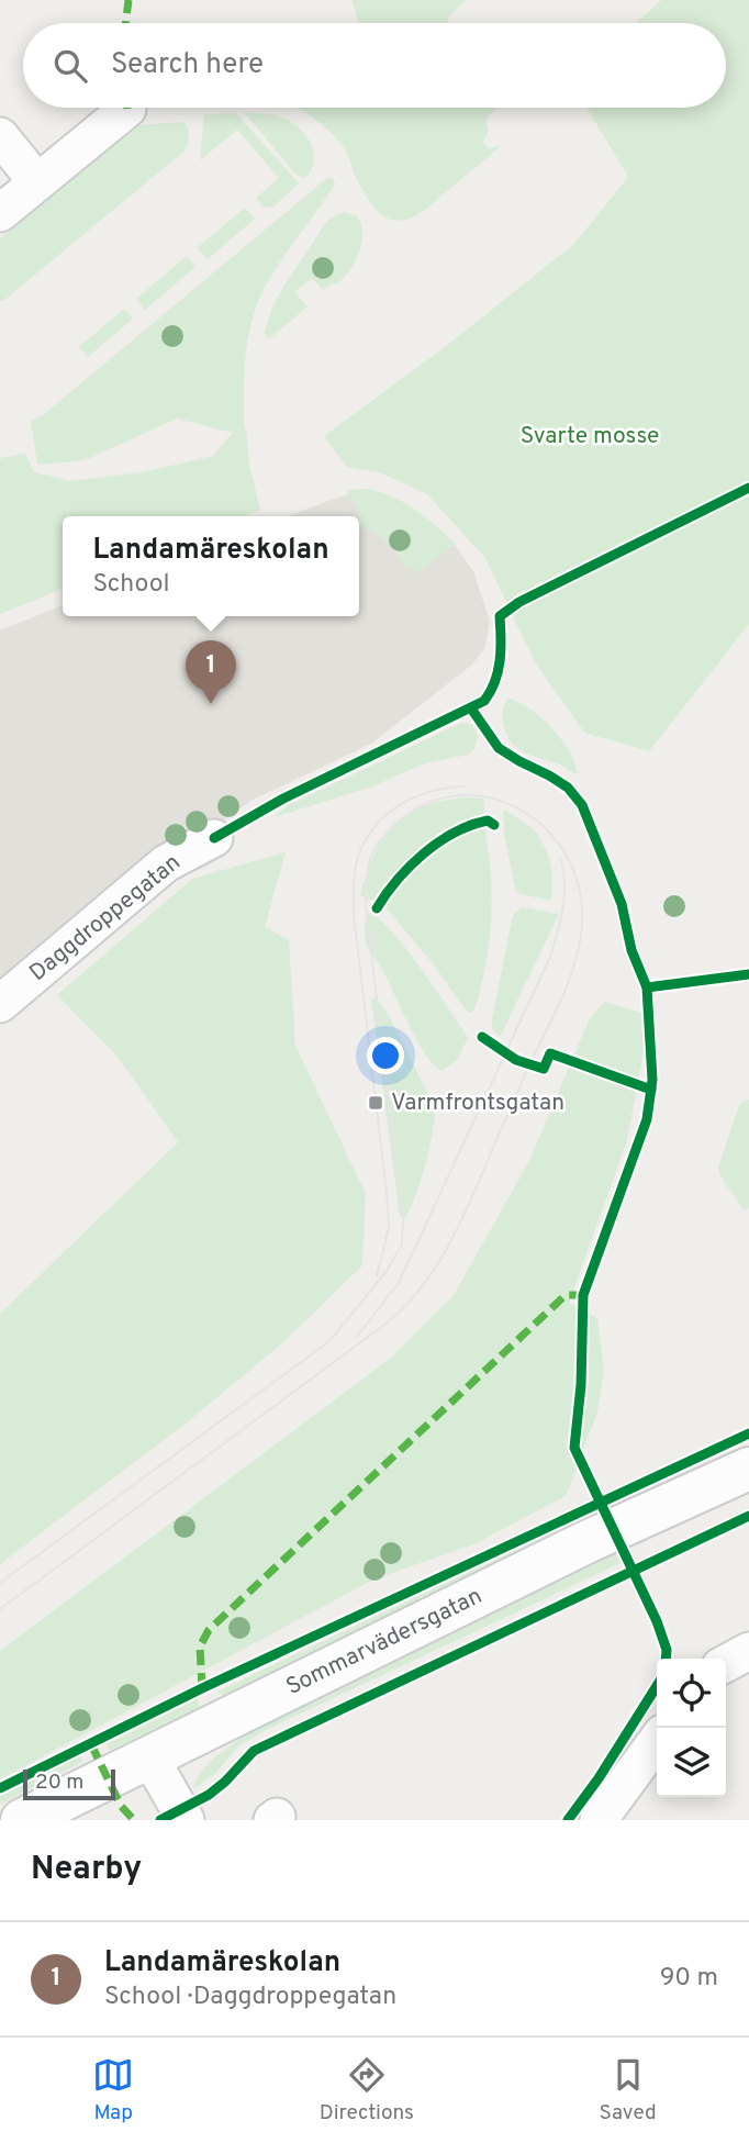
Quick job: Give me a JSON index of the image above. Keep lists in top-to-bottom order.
{
  "streets": {
    "street": ["Daggdroppegatan", "Sommarvädersgatan"]
  },
  "parks": ["Svarte mosse"],
  "places": {
    "transit": ["Varmfrontsgatan"]
  },
  "scale_bar": "20 m",
  "page": {
    "search": "Search here",
    "popup": ["Landamäreskolan", "School"],
    "pins": "1",
    "scale": "20 m",
    "heading": "Nearby",
    "list": [
      {
        "mark": "1",
        "name": "Landamäreskolan",
        "note": "School · Daggdroppegatan",
        "value": "90 m"
      }
    ],
    "nav": ["Map", "Directions", "Saved"]
  }
}
